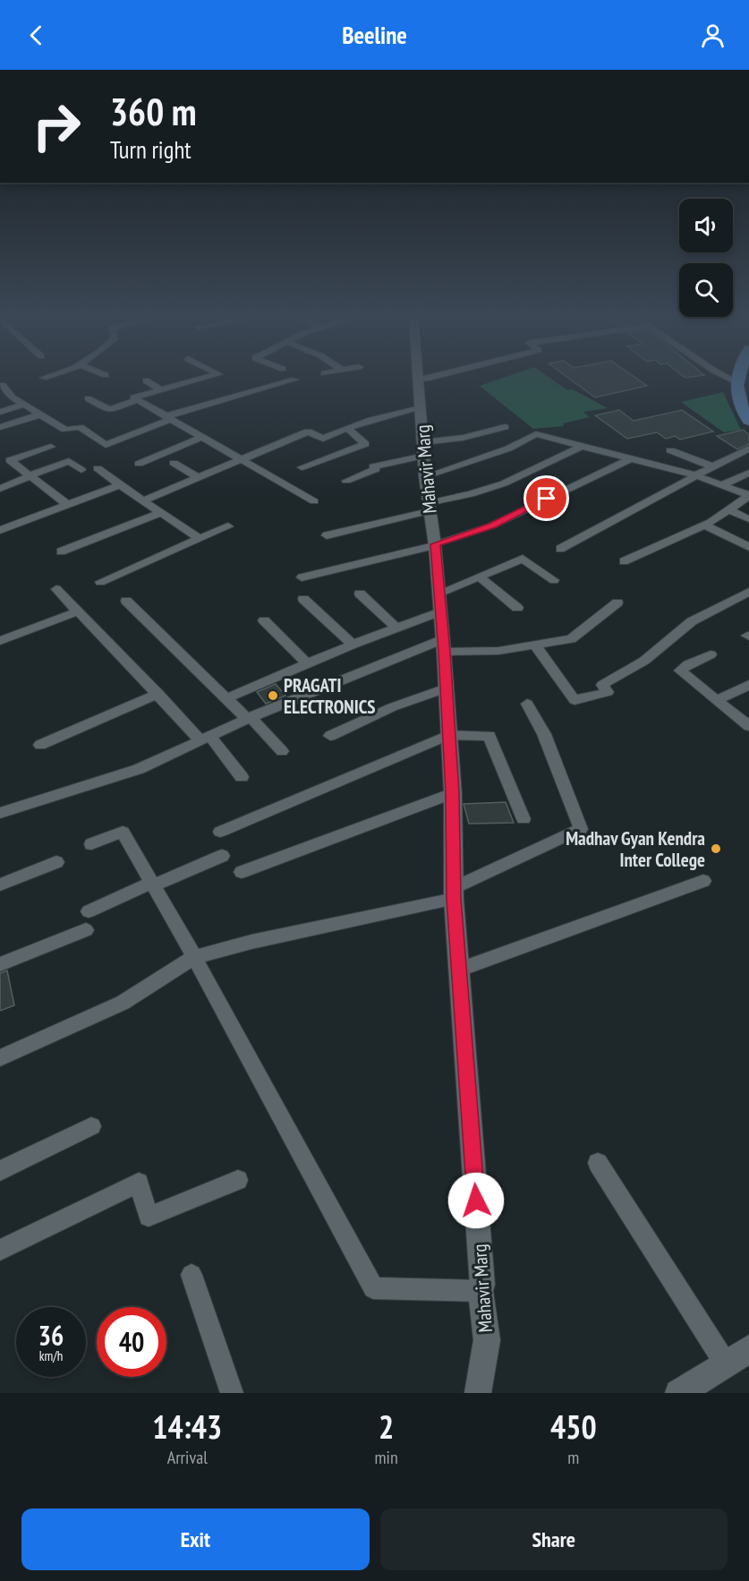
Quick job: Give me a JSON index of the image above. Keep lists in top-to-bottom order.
{
  "streets": {
    "street": ["Mahavir Marg"]
  },
  "places": ["PRAGATI ELECTRONICS", "Madhav Gyan Kendra Inter College"],
  "page": {
    "header": "Beeline",
    "turn": ["360 m", "Turn right"],
    "speed": "36 km/h",
    "limit": "40",
    "eta": [
      "14:43",
      "Arrival",
      "2",
      "min",
      "450",
      "m"
    ],
    "buttons": ["Exit", "Share"]
  }
}
